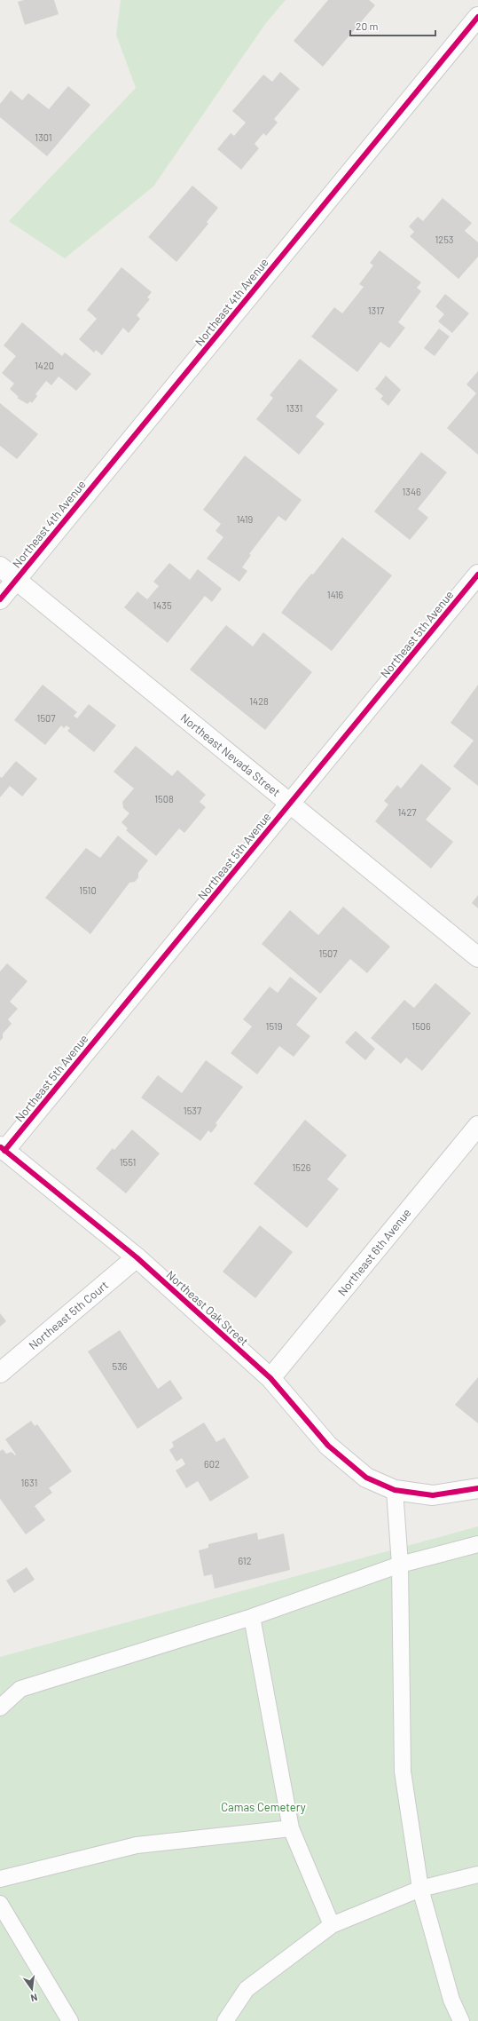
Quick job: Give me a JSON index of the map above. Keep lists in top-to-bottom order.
{
  "streets": {
    "street": [
      "Northeast 4th Avenue",
      "Northeast 5th Avenue",
      "Northeast Nevada Street",
      "Northeast 6th Avenue",
      "Northeast Oak Street",
      "Northeast 5th Court"
    ]
  },
  "crossings": [
    ["Northeast 4th Avenue", "Northeast Nevada Street"],
    ["Northeast 5th Avenue", "Northeast Nevada Street"],
    ["Northeast 5th Avenue", "Northeast Oak Street"],
    ["Northeast 6th Avenue", "Northeast Oak Street"],
    ["Northeast Oak Street", "Northeast 5th Court"]
  ],
  "parks": ["Camas Cemetery"],
  "house_numbers": [
    "1301",
    "1253",
    "1317",
    "1420",
    "1331",
    "1346",
    "1419",
    "1416",
    "1435",
    "1428",
    "1507",
    "1508",
    "1427",
    "1510",
    "1507",
    "1519",
    "1506",
    "1537",
    "1551",
    "1526",
    "536",
    "602",
    "1631",
    "612"
  ],
  "scale_bar": "20 m",
  "north": "bottom"
}
